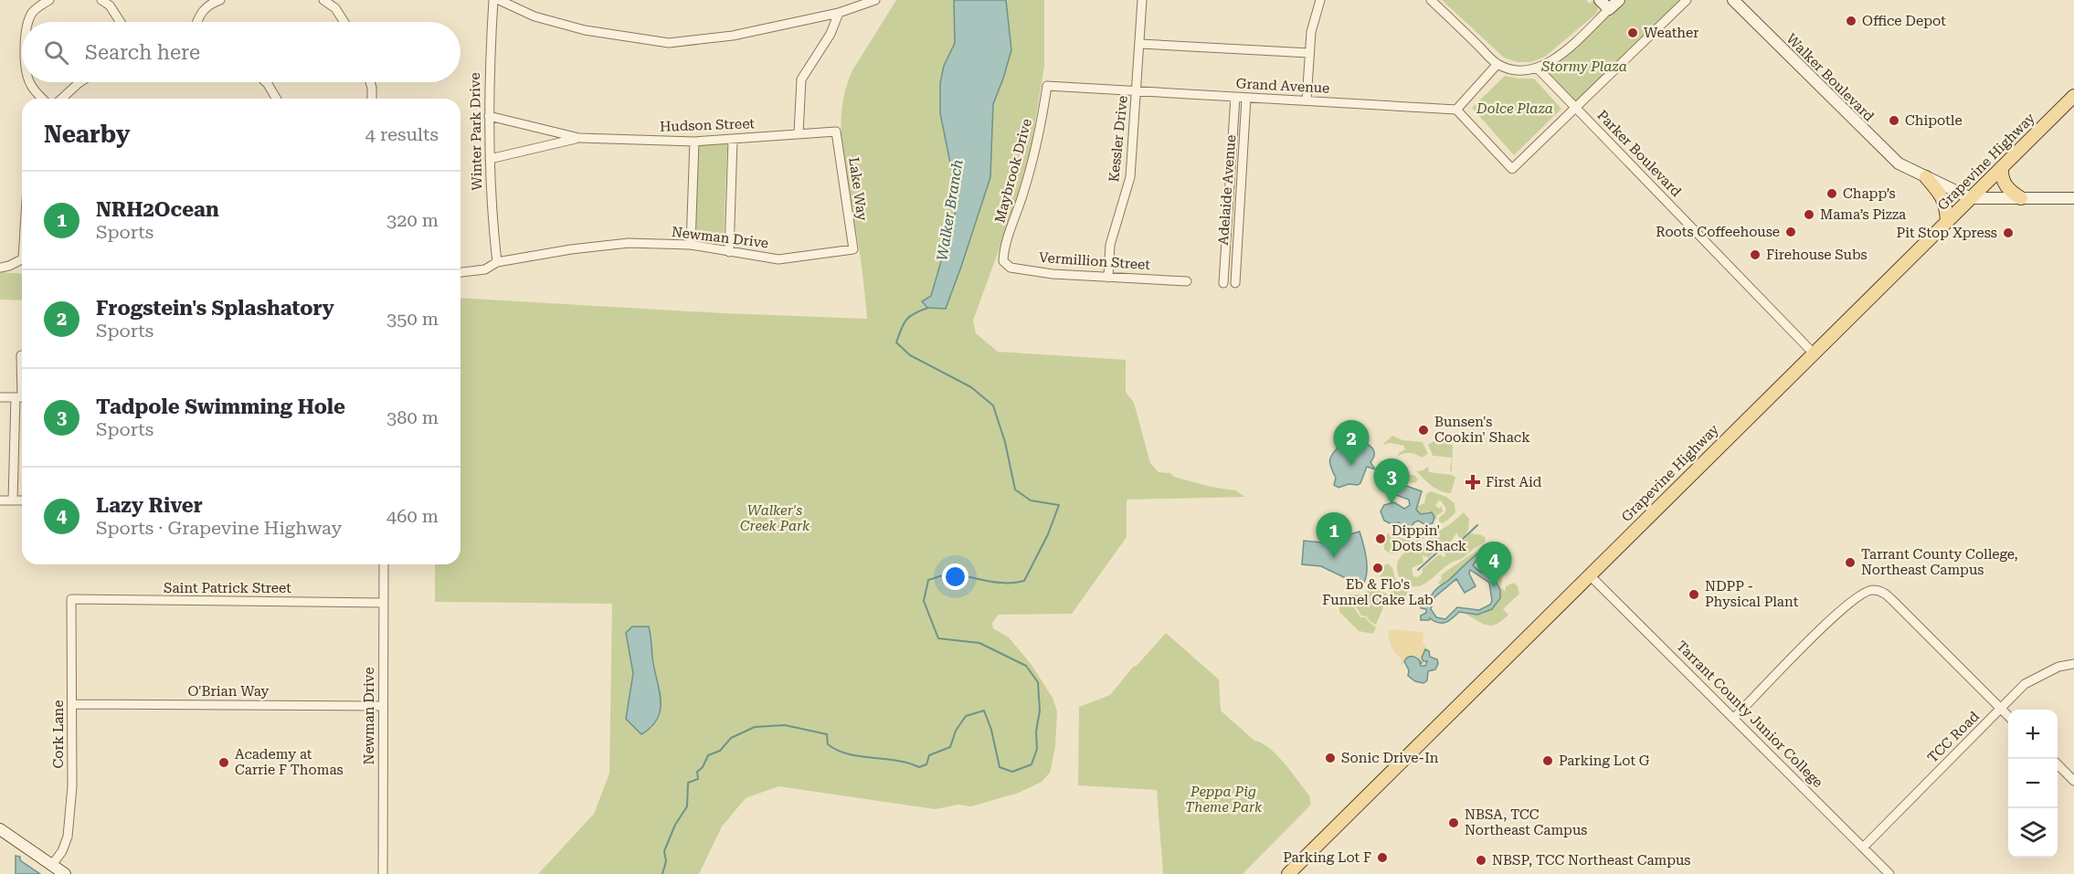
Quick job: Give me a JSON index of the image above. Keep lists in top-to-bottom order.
{
  "streets": {
    "main road": ["Grapevine Highway"],
    "street": [
      "Walker Boulevard",
      "Grand Avenue",
      "Hudson Street",
      "Winter Park Drive",
      "Kessler Drive",
      "Parker Boulevard",
      "Maybrook Drive",
      "Lake Way",
      "Adelaide Avenue",
      "Newman Drive",
      "Vermillion Street",
      "Saint Patrick Street",
      "O'Brian Way",
      "Tarrant County Junior College",
      "Cork Lane",
      "TCC Road"
    ]
  },
  "crossings": [
    ["Walker Boulevard", "Grapevine Highway"],
    ["Grand Avenue", "Kessler Drive"],
    ["Grand Avenue", "Maybrook Drive"],
    ["Grand Avenue", "Adelaide Avenue"],
    ["Hudson Street", "Winter Park Drive"],
    ["Hudson Street", "Lake Way"],
    ["Winter Park Drive", "Newman Drive"],
    ["Kessler Drive", "Vermillion Street"],
    ["Parker Boulevard", "Grapevine Highway"],
    ["Grapevine Highway", "Tarrant County Junior College"],
    ["Maybrook Drive", "Vermillion Street"],
    ["Lake Way", "Newman Drive"],
    ["Newman Drive", "Saint Patrick Street"],
    ["Newman Drive", "O'Brian Way"],
    ["Saint Patrick Street", "Cork Lane"],
    ["O'Brian Way", "Cork Lane"],
    ["Tarrant County Junior College", "TCC Road"]
  ],
  "water": ["Walker Branch"],
  "parks": [
    "Stormy Plaza",
    "Dolce Plaza",
    "Walker's Creek Park",
    "Peppa Pig Theme Park"
  ],
  "places": {
    "other": [
      "Office Depot",
      "Weather",
      "Chipotle",
      "Chapp’s",
      "Mama’s Pizza",
      "Roots Coffeehouse",
      "Pit Stop Xpress",
      "Firehouse Subs",
      "Bunsen's Cookin' Shack",
      "Dippin' Dots Shack",
      "Tarrant County College, Northeast Campus",
      "Eb & Flo's Funnel Cake Lab",
      "NDPP - Physical Plant",
      "Sonic Drive-In",
      "Parking Lot G",
      "Academy at Carrie F Thomas",
      "NBSA, TCC Northeast Campus",
      "Parking Lot F",
      "NBSP, TCC Northeast Campus"
    ],
    "health": ["First Aid"]
  },
  "page": {
    "search": "Search here",
    "heading": ["Nearby", "4 results"],
    "list": [
      {
        "mark": "1",
        "name": "NRH2Ocean",
        "note": "Sports",
        "value": "320 m"
      },
      {
        "mark": "2",
        "name": "Frogstein's Splashatory",
        "note": "Sports",
        "value": "350 m"
      },
      {
        "mark": "3",
        "name": "Tadpole Swimming Hole",
        "note": "Sports",
        "value": "380 m"
      },
      {
        "mark": "4",
        "name": "Lazy River",
        "note": "Sports · Grapevine Highway",
        "value": "460 m"
      }
    ],
    "pins": [
      "2",
      "3",
      "1",
      "4"
    ],
    "map_buttons": ["+", "−"]
  }
}
